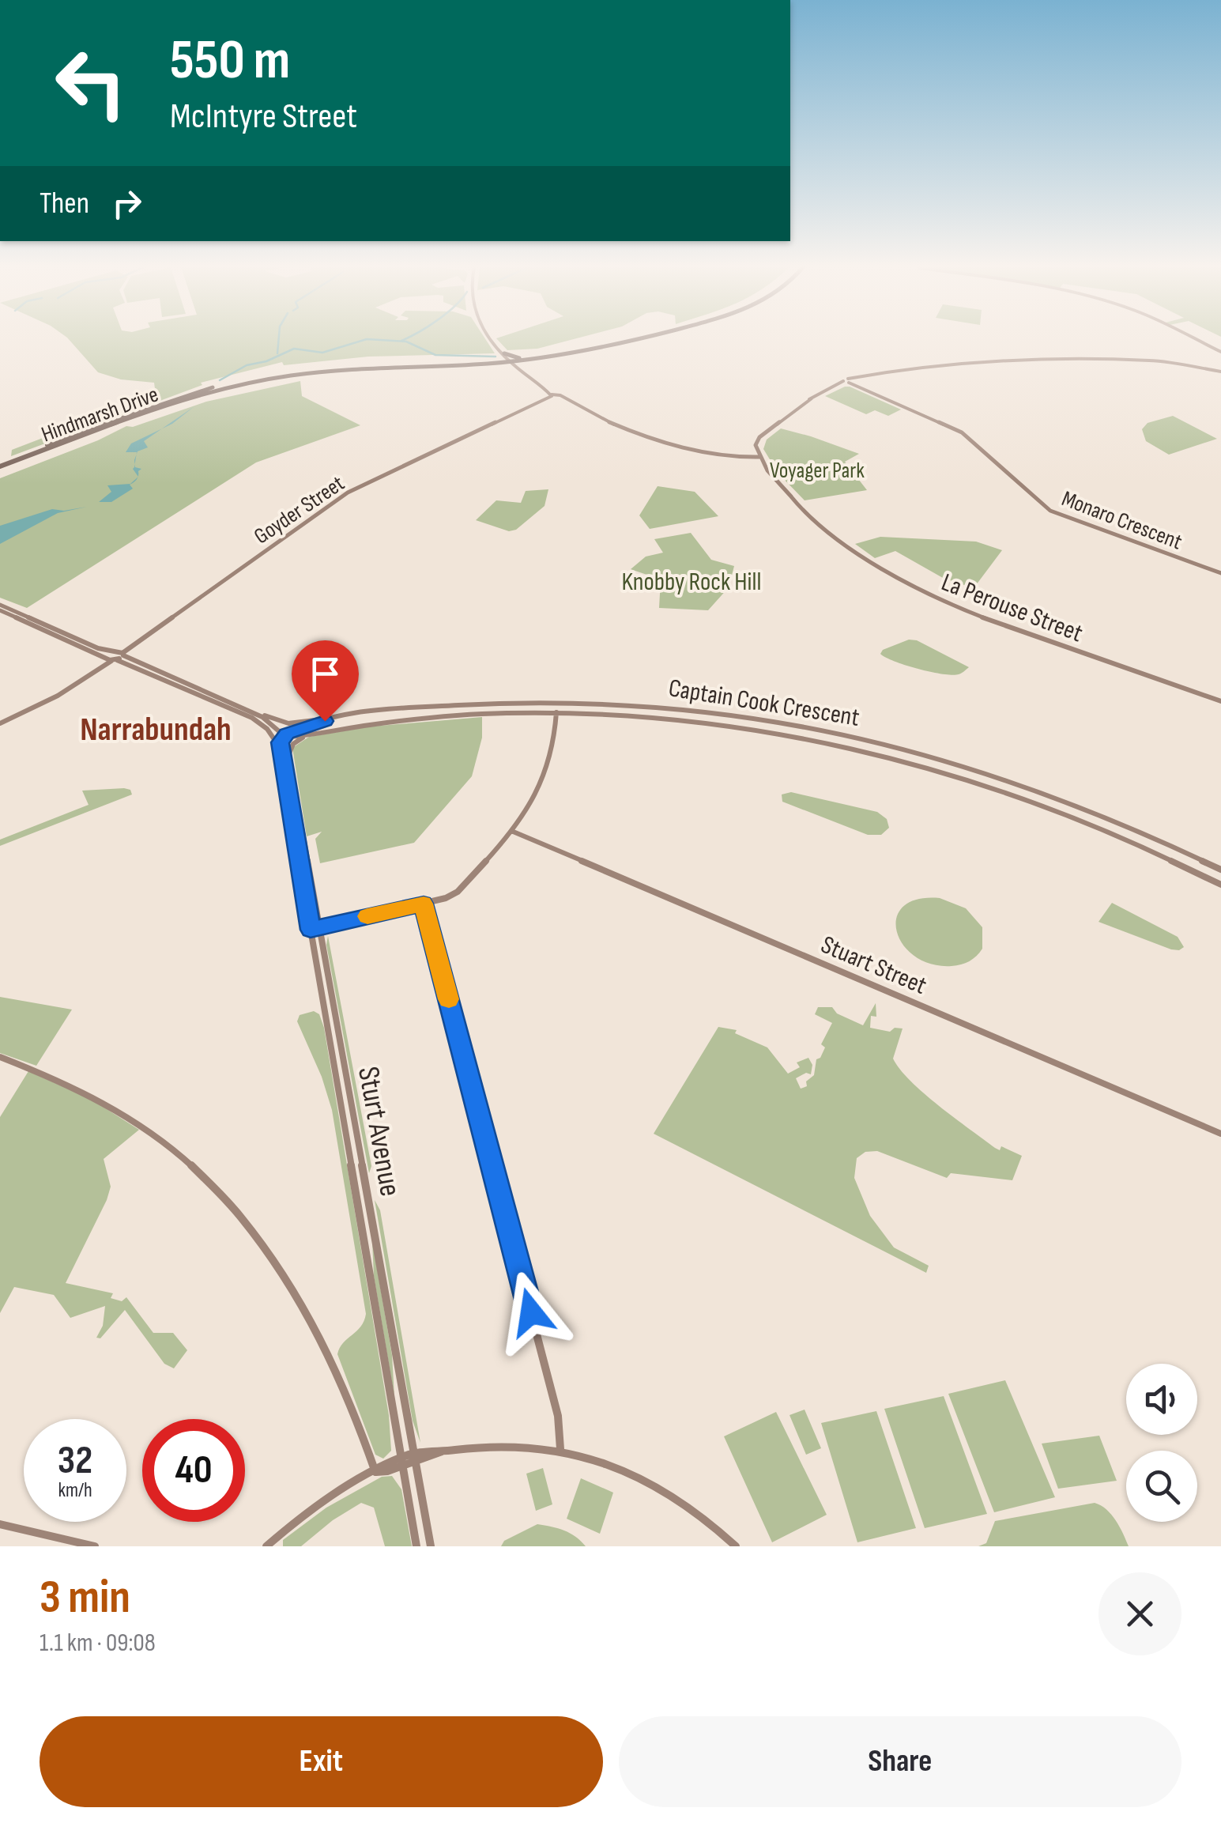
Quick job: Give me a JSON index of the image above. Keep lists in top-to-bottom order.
{
  "streets": {
    "main road": ["Hindmarsh Drive", "Sturt Avenue"],
    "street": [
      "Goyder Street",
      "Monaro Crescent",
      "La Perouse Street",
      "Captain Cook Crescent",
      "Stuart Street"
    ]
  },
  "crossings": [
    ["Captain Cook Crescent", "Sturt Avenue"]
  ],
  "districts": ["Narrabundah"],
  "parks": ["Voyager Park", "Knobby Rock Hill"],
  "page": {
    "turn": ["550 m", "McIntyre Street"],
    "then": "Then",
    "speed": "32 km/h",
    "limit": "40",
    "heading": ["3 min", "1.1 km · 09:08"],
    "buttons": ["Exit", "Share"]
  }
}
